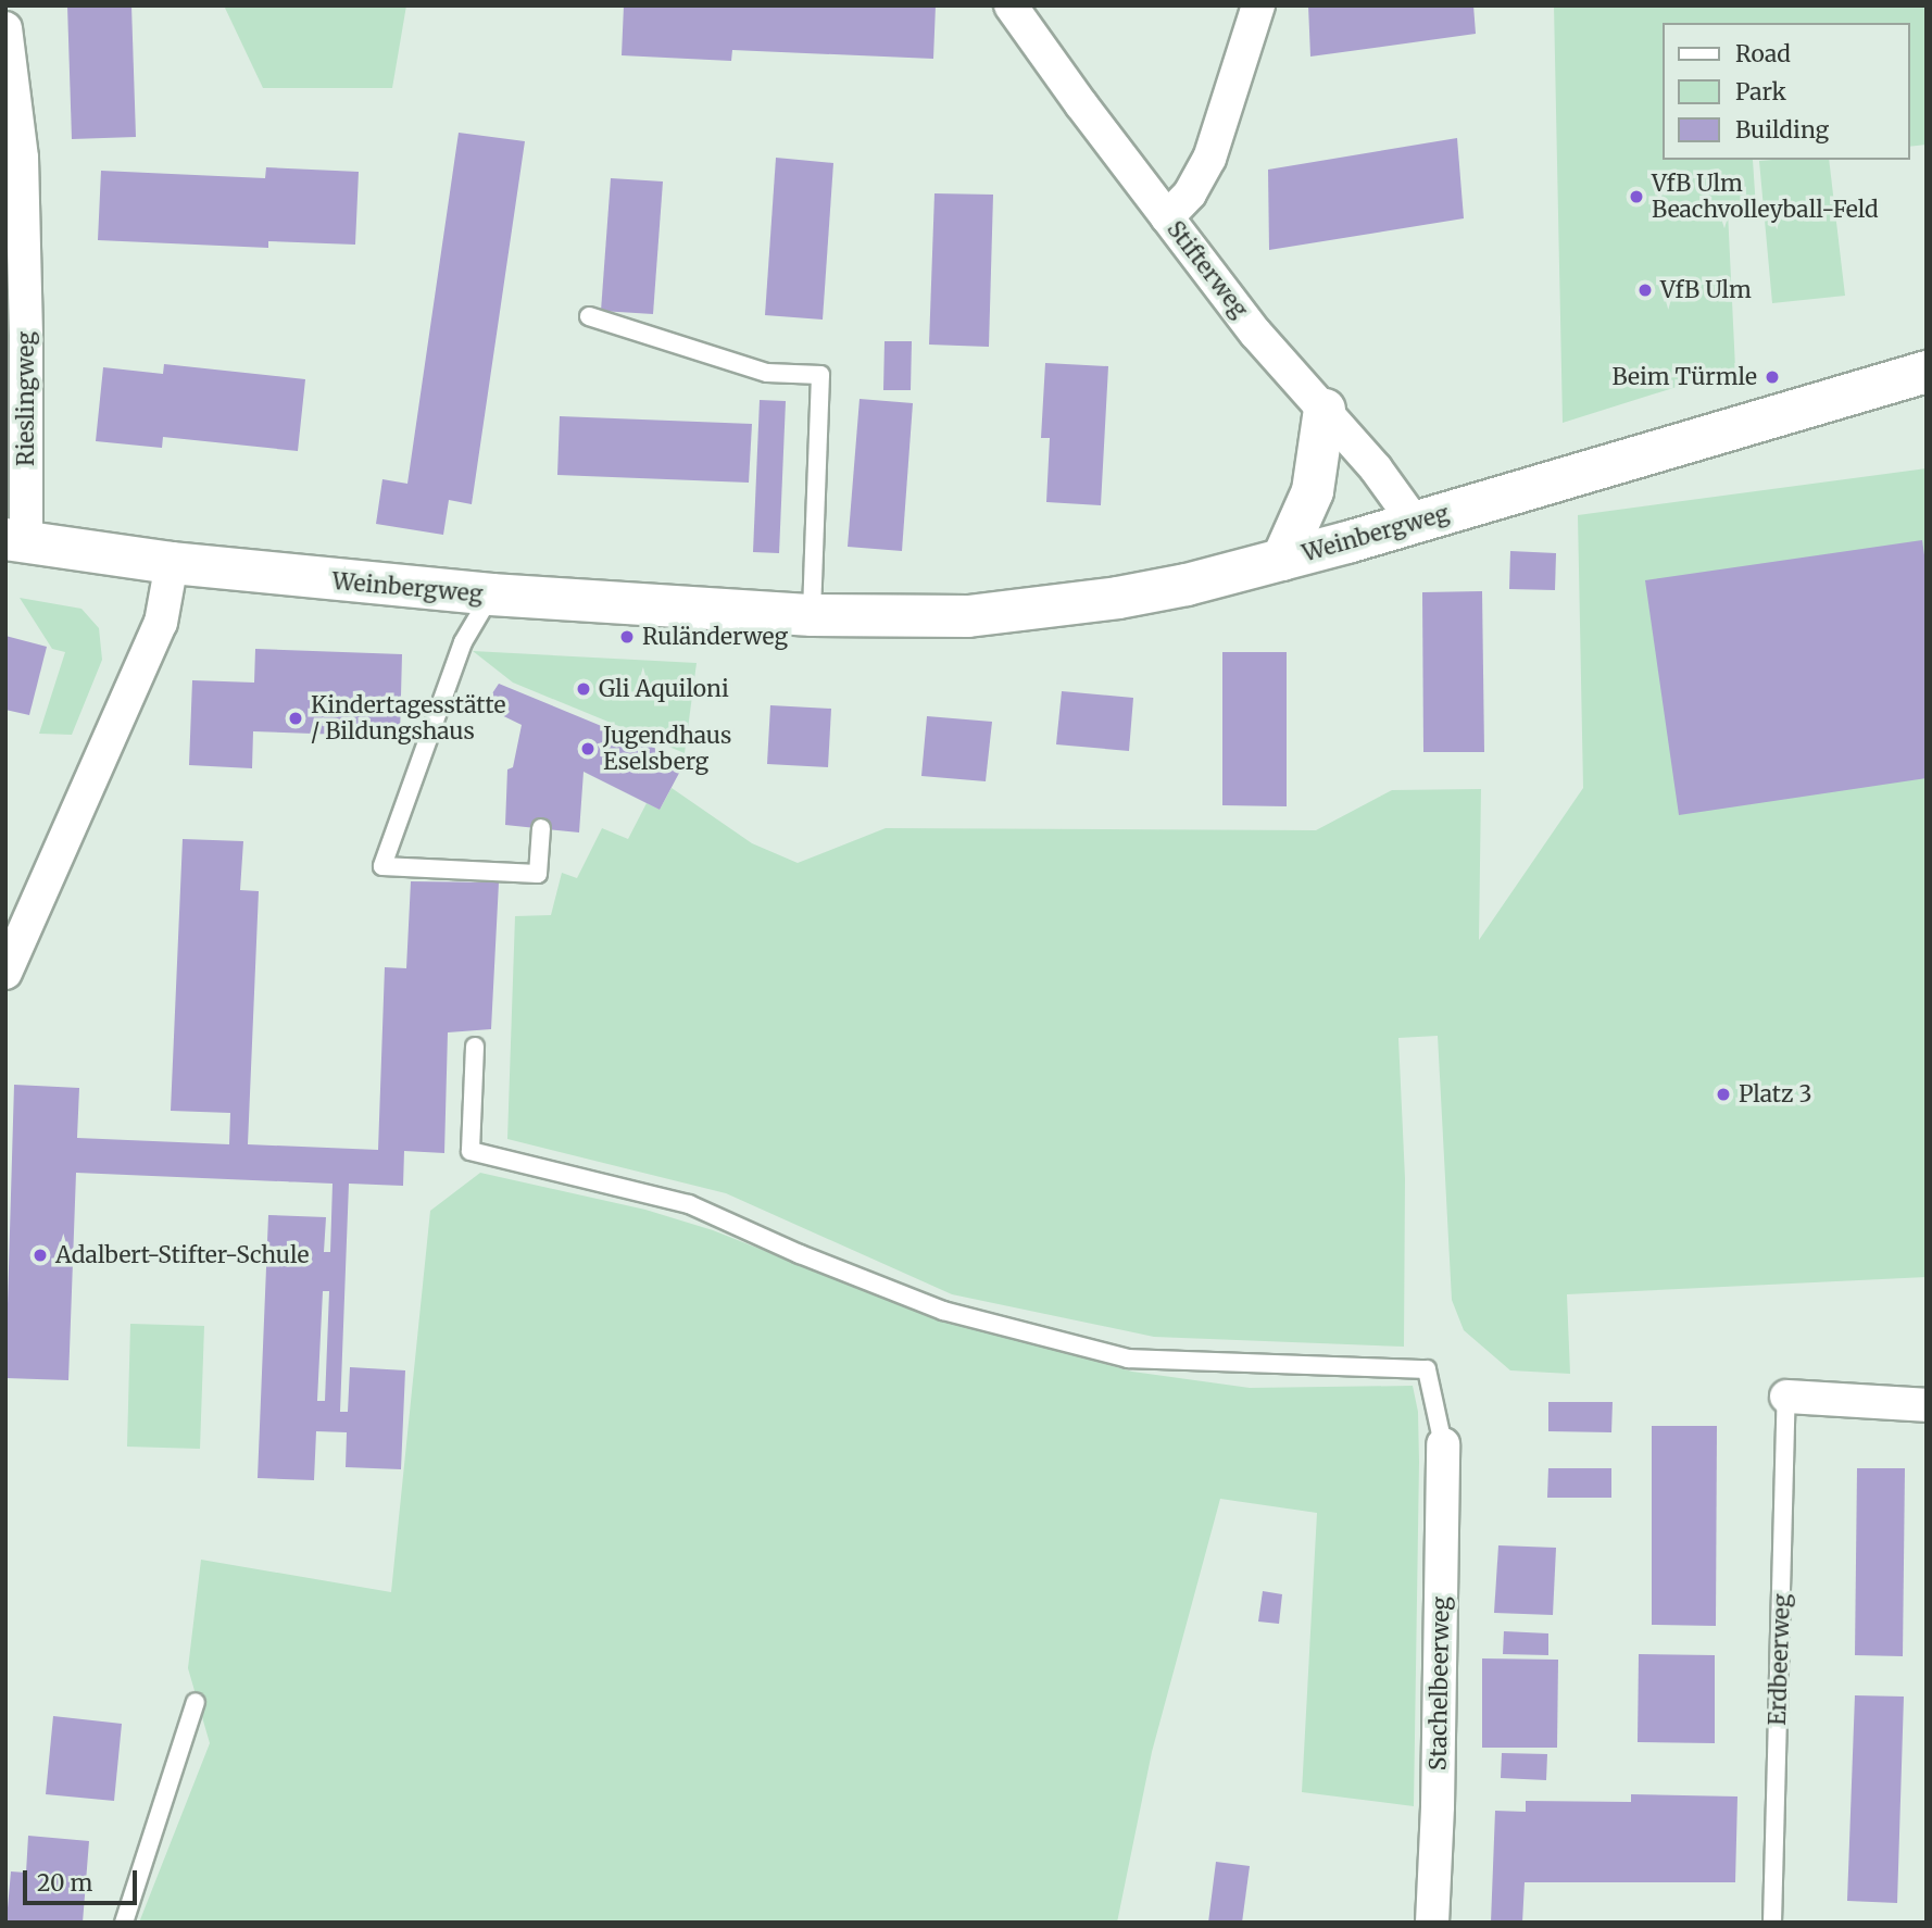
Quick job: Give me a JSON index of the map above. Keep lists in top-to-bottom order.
{
  "streets": {
    "street": [
      "Stifterweg",
      "Rieslingweg",
      "Weinbergweg",
      "Stachelbeerweg"
    ],
    "lane": ["Erdbeerweg"]
  },
  "crossings": [
    ["Stifterweg", "Weinbergweg"],
    ["Rieslingweg", "Weinbergweg"]
  ],
  "places": [
    "VfB Ulm Beachvolleyball-Feld",
    "VfB Ulm",
    "Beim Türmle",
    "Ruländerweg",
    "Gli Aquiloni",
    "Kindertagesstätte / Bildungshaus",
    "Jugendhaus Eselsberg",
    "Platz 3",
    "Adalbert-Stifter-Schule"
  ],
  "legend": ["Road", "Park", "Building"],
  "scale_bar": "20 m"
}
